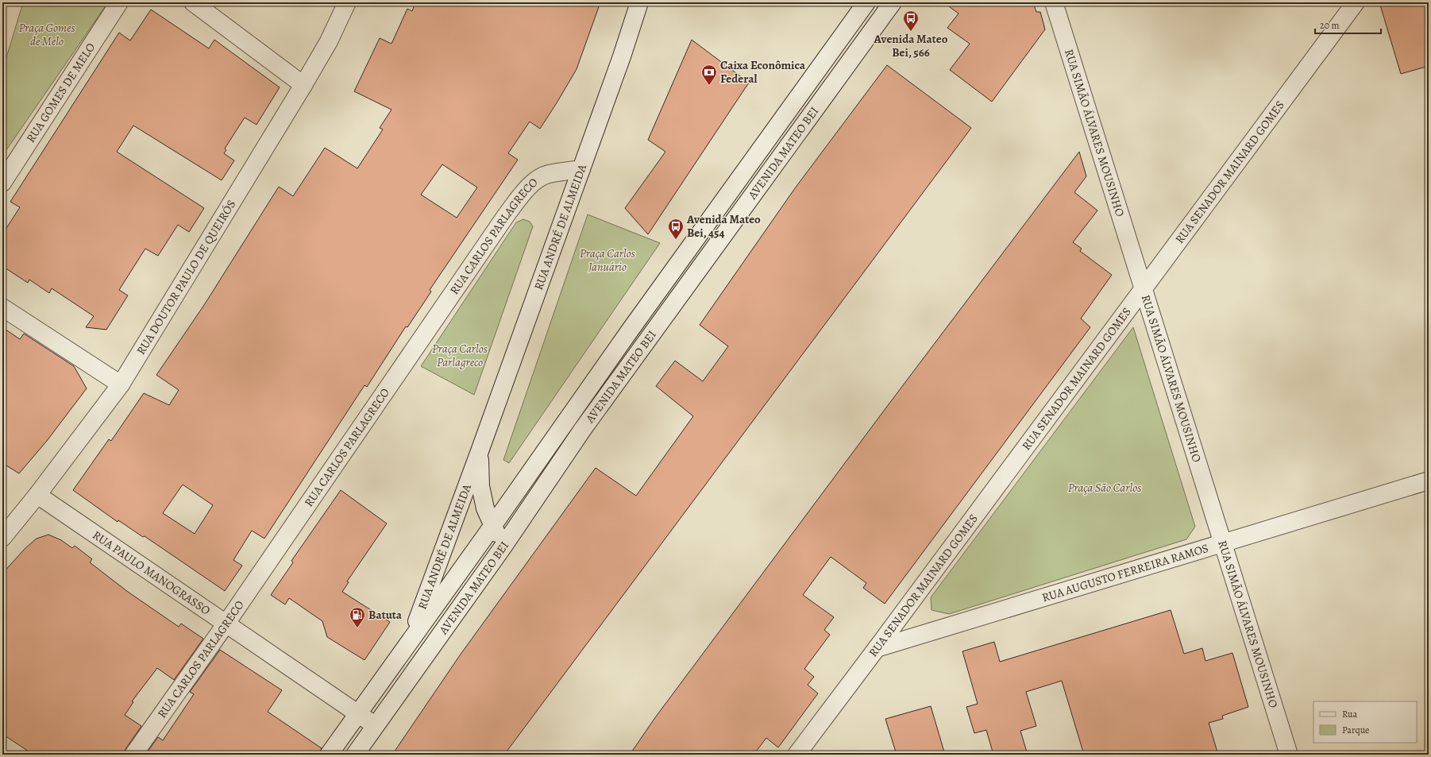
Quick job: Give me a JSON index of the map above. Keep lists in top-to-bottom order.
{
  "streets": {
    "street": [
      "RUA GOMES DE MELO",
      "RUA SIMÃO ÁLVARES MOUSINHO",
      "AVENIDA MATEO BEI",
      "RUA SENADOR MAINARD GOMES",
      "RUA ANDRÉ DE ALMEIDA",
      "RUA CARLOS PARLAGRECO",
      "RUA DOUTOR PAULO DE QUEIRÓS",
      "RUA AUGUSTO FERREIRA RAMOS",
      "RUA PAULO MANOGRASSO"
    ]
  },
  "crossings": [
    ["RUA SIMÃO ÁLVARES MOUSINHO", "RUA SENADOR MAINARD GOMES"],
    ["RUA SIMÃO ÁLVARES MOUSINHO", "RUA AUGUSTO FERREIRA RAMOS"],
    ["AVENIDA MATEO BEI", "RUA ANDRÉ DE ALMEIDA"],
    ["AVENIDA MATEO BEI", "RUA PAULO MANOGRASSO"],
    ["RUA SENADOR MAINARD GOMES", "RUA AUGUSTO FERREIRA RAMOS"],
    ["RUA ANDRÉ DE ALMEIDA", "RUA CARLOS PARLAGRECO"],
    ["RUA CARLOS PARLAGRECO", "RUA PAULO MANOGRASSO"],
    ["RUA DOUTOR PAULO DE QUEIRÓS", "RUA PAULO MANOGRASSO"]
  ],
  "parks": [
    "Praça Gomes de Melo",
    "Praça Carlos Januário",
    "Praça Carlos Parlagreco",
    "Praça São Carlos"
  ],
  "places": {
    "bus stop": ["Avenida Mateo Bei, 566", "Avenida Mateo Bei, 454"],
    "bank": ["Caixa Econômica Federal"],
    "fuel station": ["Batuta"]
  },
  "legend": ["Rua", "Parque"],
  "scale_bar": "20 m"
}
